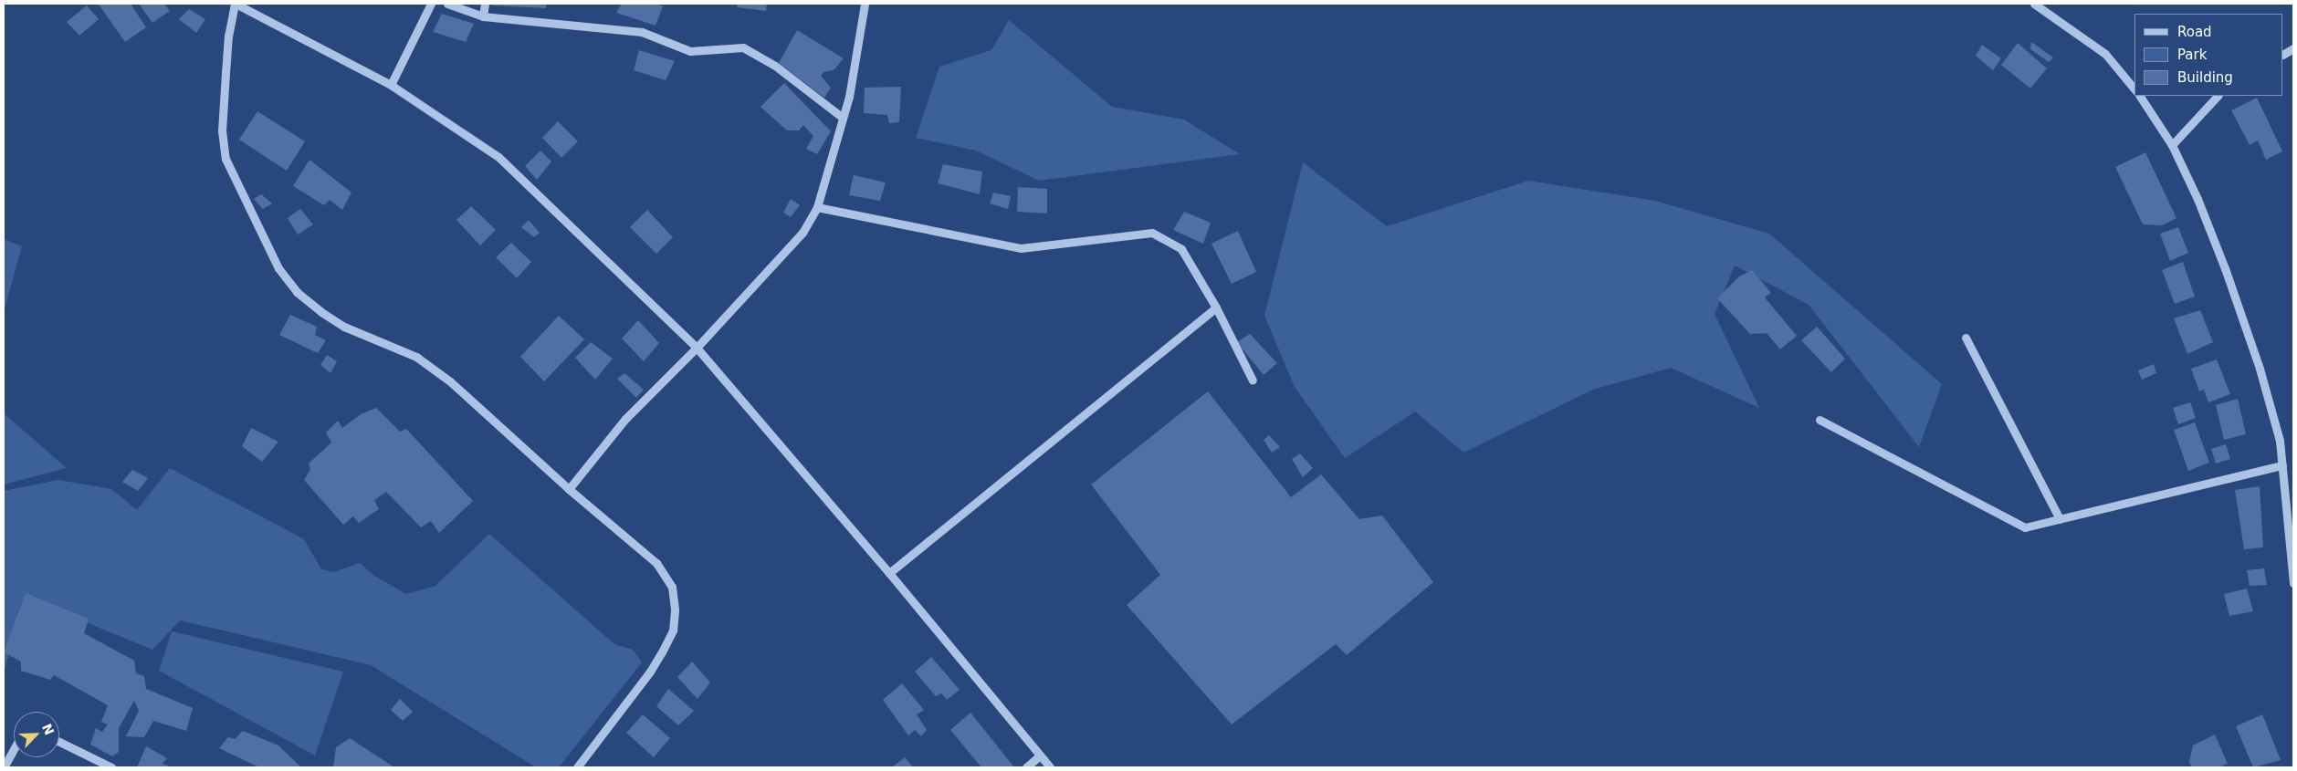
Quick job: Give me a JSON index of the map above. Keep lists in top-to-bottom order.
{
  "legend": ["Road", "Park", "Building"],
  "north": "top right"
}
